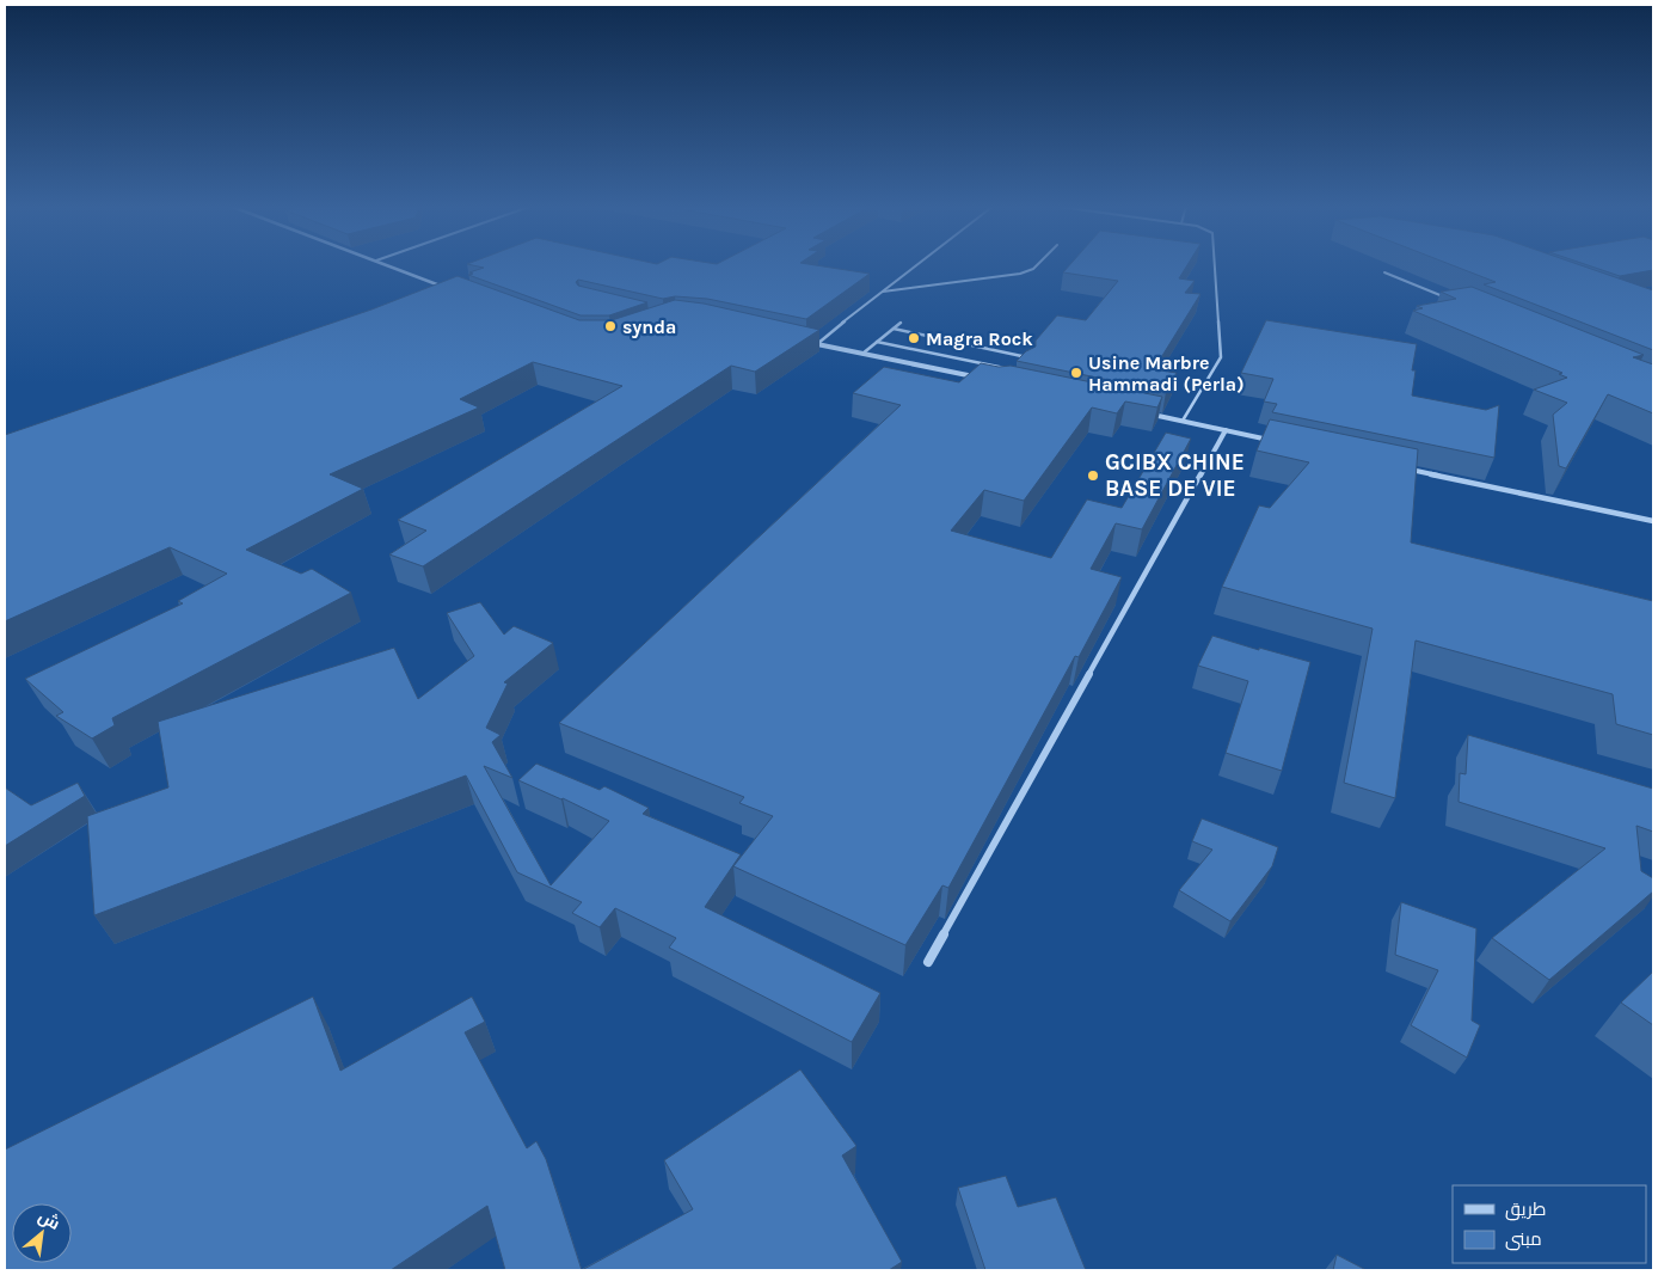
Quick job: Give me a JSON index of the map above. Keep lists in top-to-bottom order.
{
  "places": [
    "synda",
    "Magra Rock",
    "Usine Marbre Hammadi (Perla)",
    "GCIBX CHINE BASE DE VIE"
  ],
  "legend": ["طريق", "مبنى"],
  "north": "top right"
}
